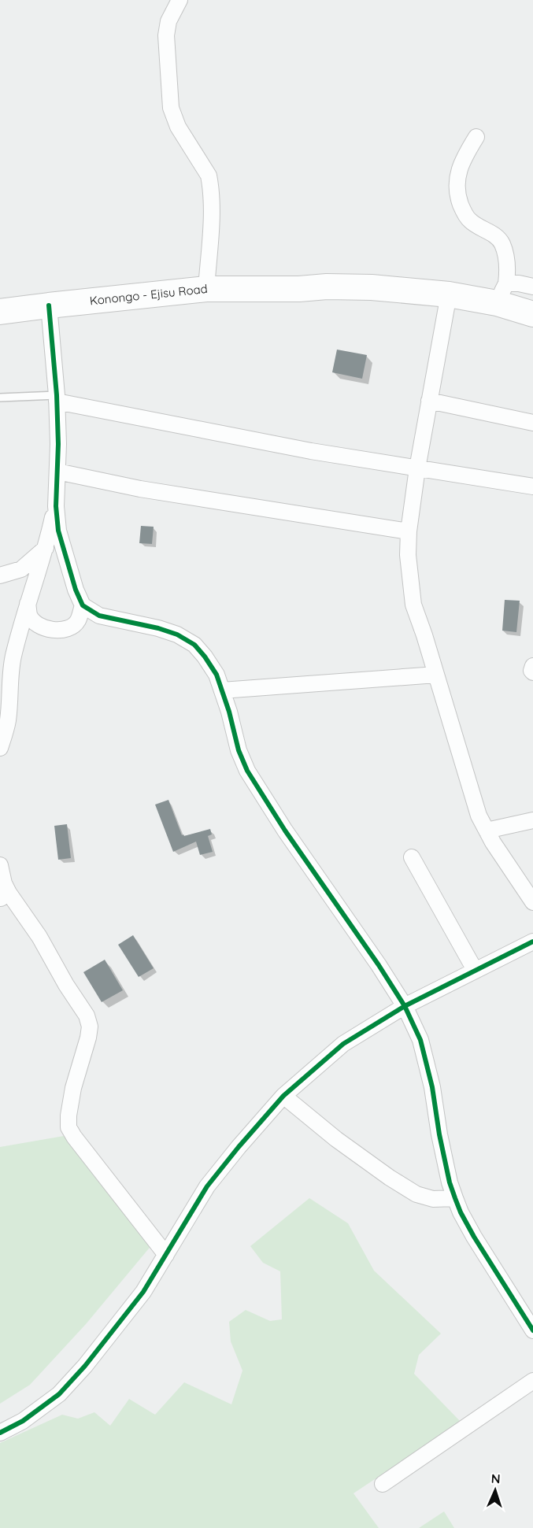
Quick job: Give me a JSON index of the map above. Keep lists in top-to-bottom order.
{
  "streets": {
    "highway": ["Konongo - Ejisu Road"]
  },
  "north": "top"
}
